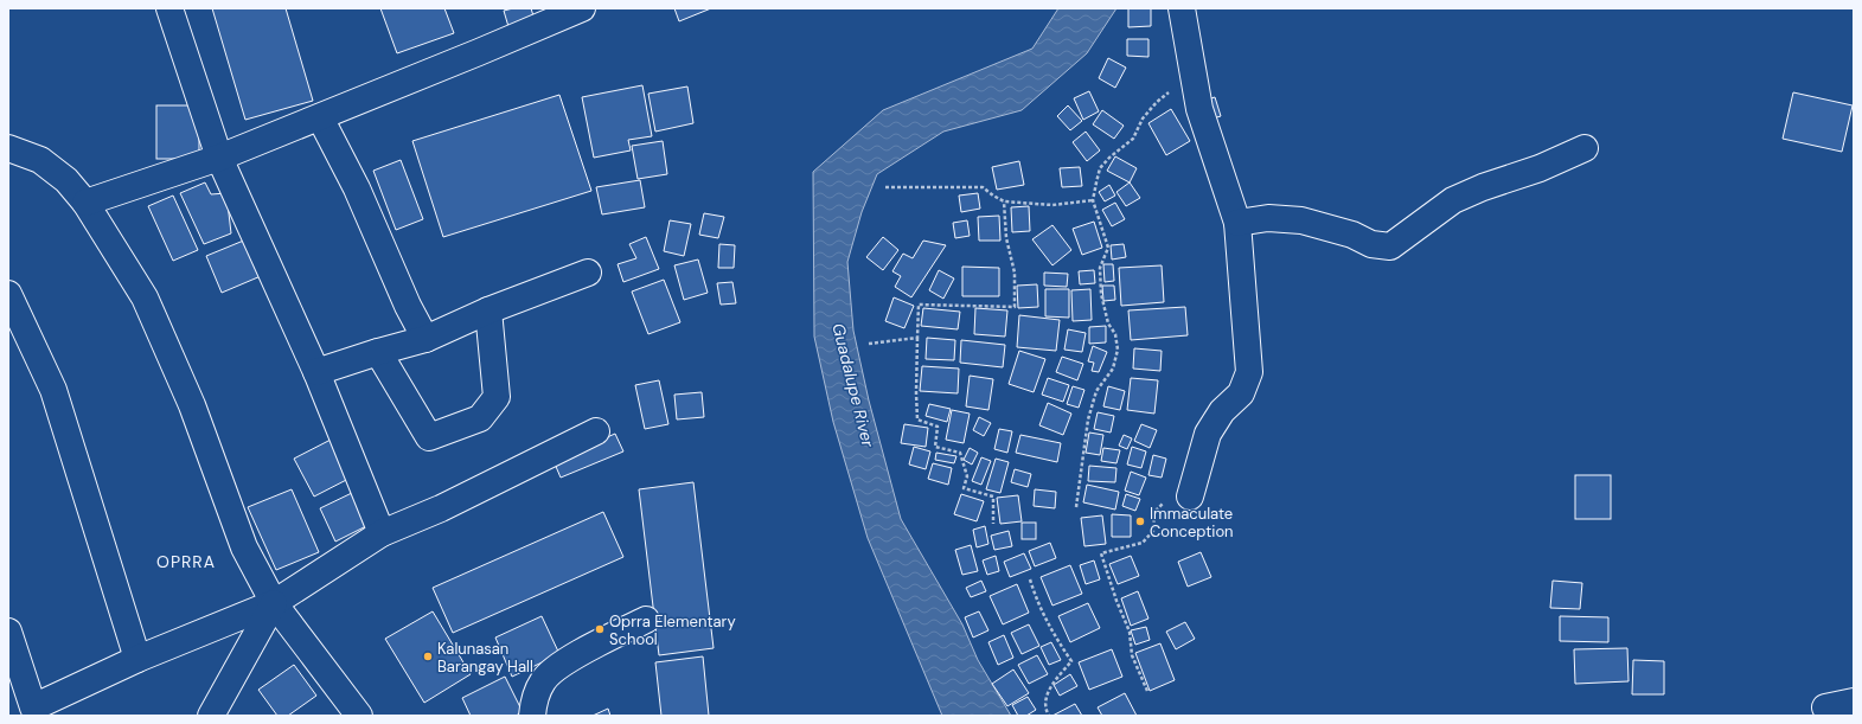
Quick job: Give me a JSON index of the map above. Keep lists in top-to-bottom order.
{
  "districts": ["OPRRA"],
  "water": ["Guadalupe River"],
  "places": ["Immaculate Conception", "Oprra Elementary School", "Kalunasan Barangay Hall"]
}
